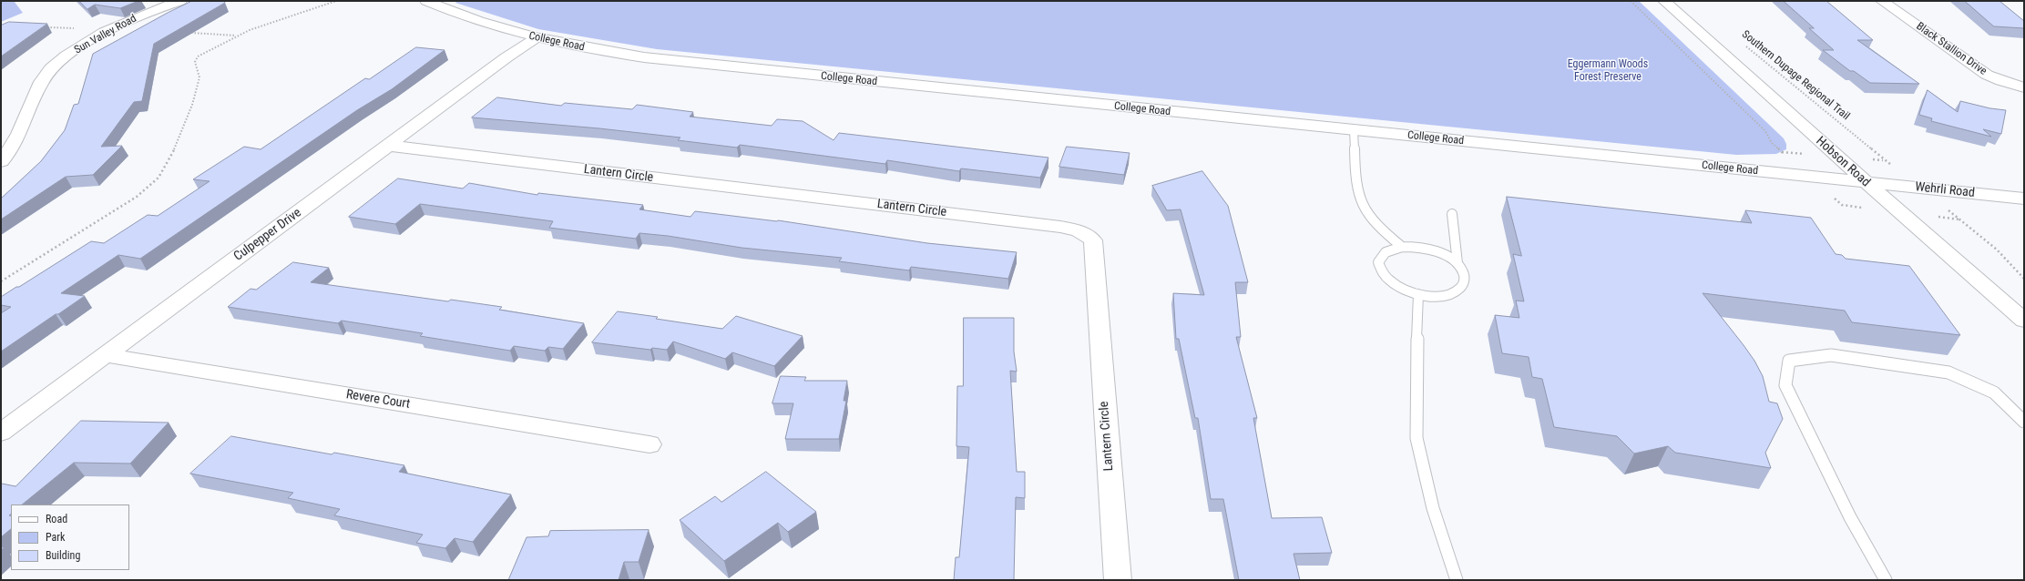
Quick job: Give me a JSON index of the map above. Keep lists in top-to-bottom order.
{
  "streets": {
    "street": [
      "Sun Valley Road",
      "College Road",
      "Black Stallion Drive",
      "Hobson Road",
      "Lantern Circle",
      "Wehrli Road",
      "Culpepper Drive",
      "Revere Court"
    ],
    "path": ["Southern Dupage Regional Trail"]
  },
  "crossings": [
    ["College Road", "Hobson Road"],
    ["College Road", "Wehrli Road"],
    ["College Road", "Culpepper Drive"],
    ["Hobson Road", "Wehrli Road"],
    ["Lantern Circle", "Culpepper Drive"],
    ["Culpepper Drive", "Revere Court"]
  ],
  "parks": ["Eggermann Woods Forest Preserve"],
  "legend": ["Road", "Park", "Building"]
}
